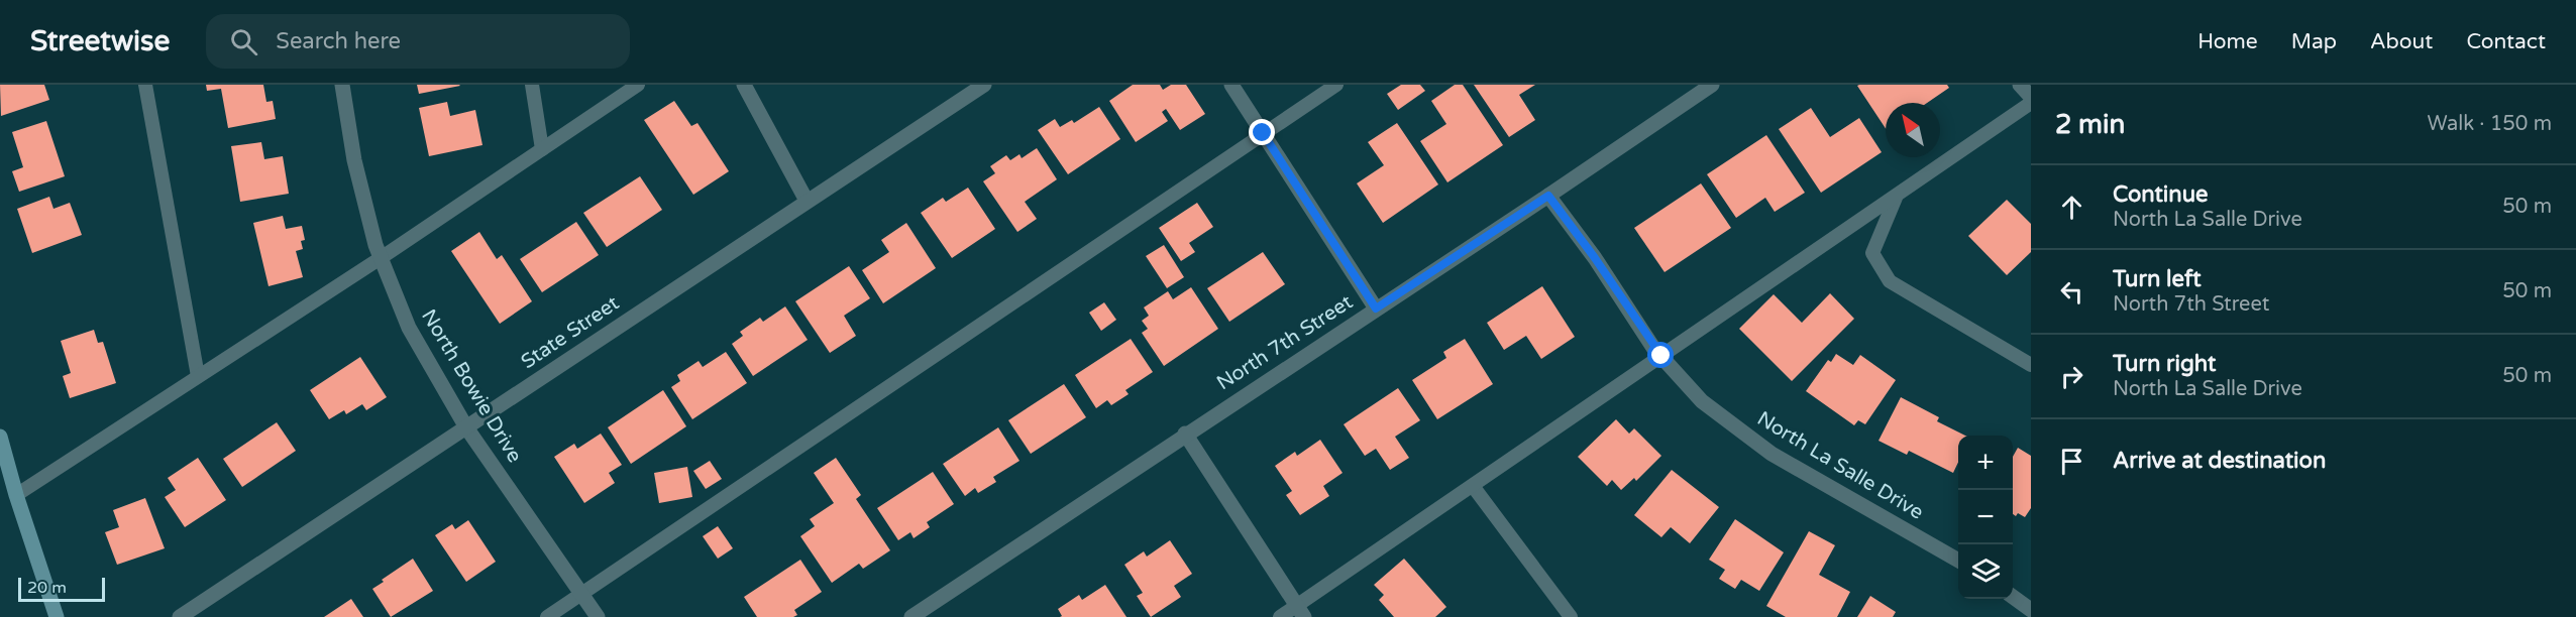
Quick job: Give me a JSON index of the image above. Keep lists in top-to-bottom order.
{
  "streets": {
    "street": [
      "State Street",
      "North 7th Street",
      "North Bowie Drive",
      "North La Salle Drive"
    ]
  },
  "crossings": [
    ["State Street", "North Bowie Drive"],
    ["North 7th Street", "North La Salle Drive"]
  ],
  "scale_bar": "20 m",
  "north": "top left",
  "page": {
    "header": "Streetwise",
    "search": "Search here",
    "nav": [
      "Home",
      "Map",
      "About",
      "Contact"
    ],
    "heading": ["2 min", "Walk · 150 m"],
    "list": [
      ["Continue", "North La Salle Drive", "50 m"],
      ["Turn left", "North 7th Street", "50 m"],
      ["Turn right", "North La Salle Drive", "50 m"],
      "Arrive at destination"
    ],
    "map_buttons": ["+", "−"],
    "scale": "20 m"
  }
}
